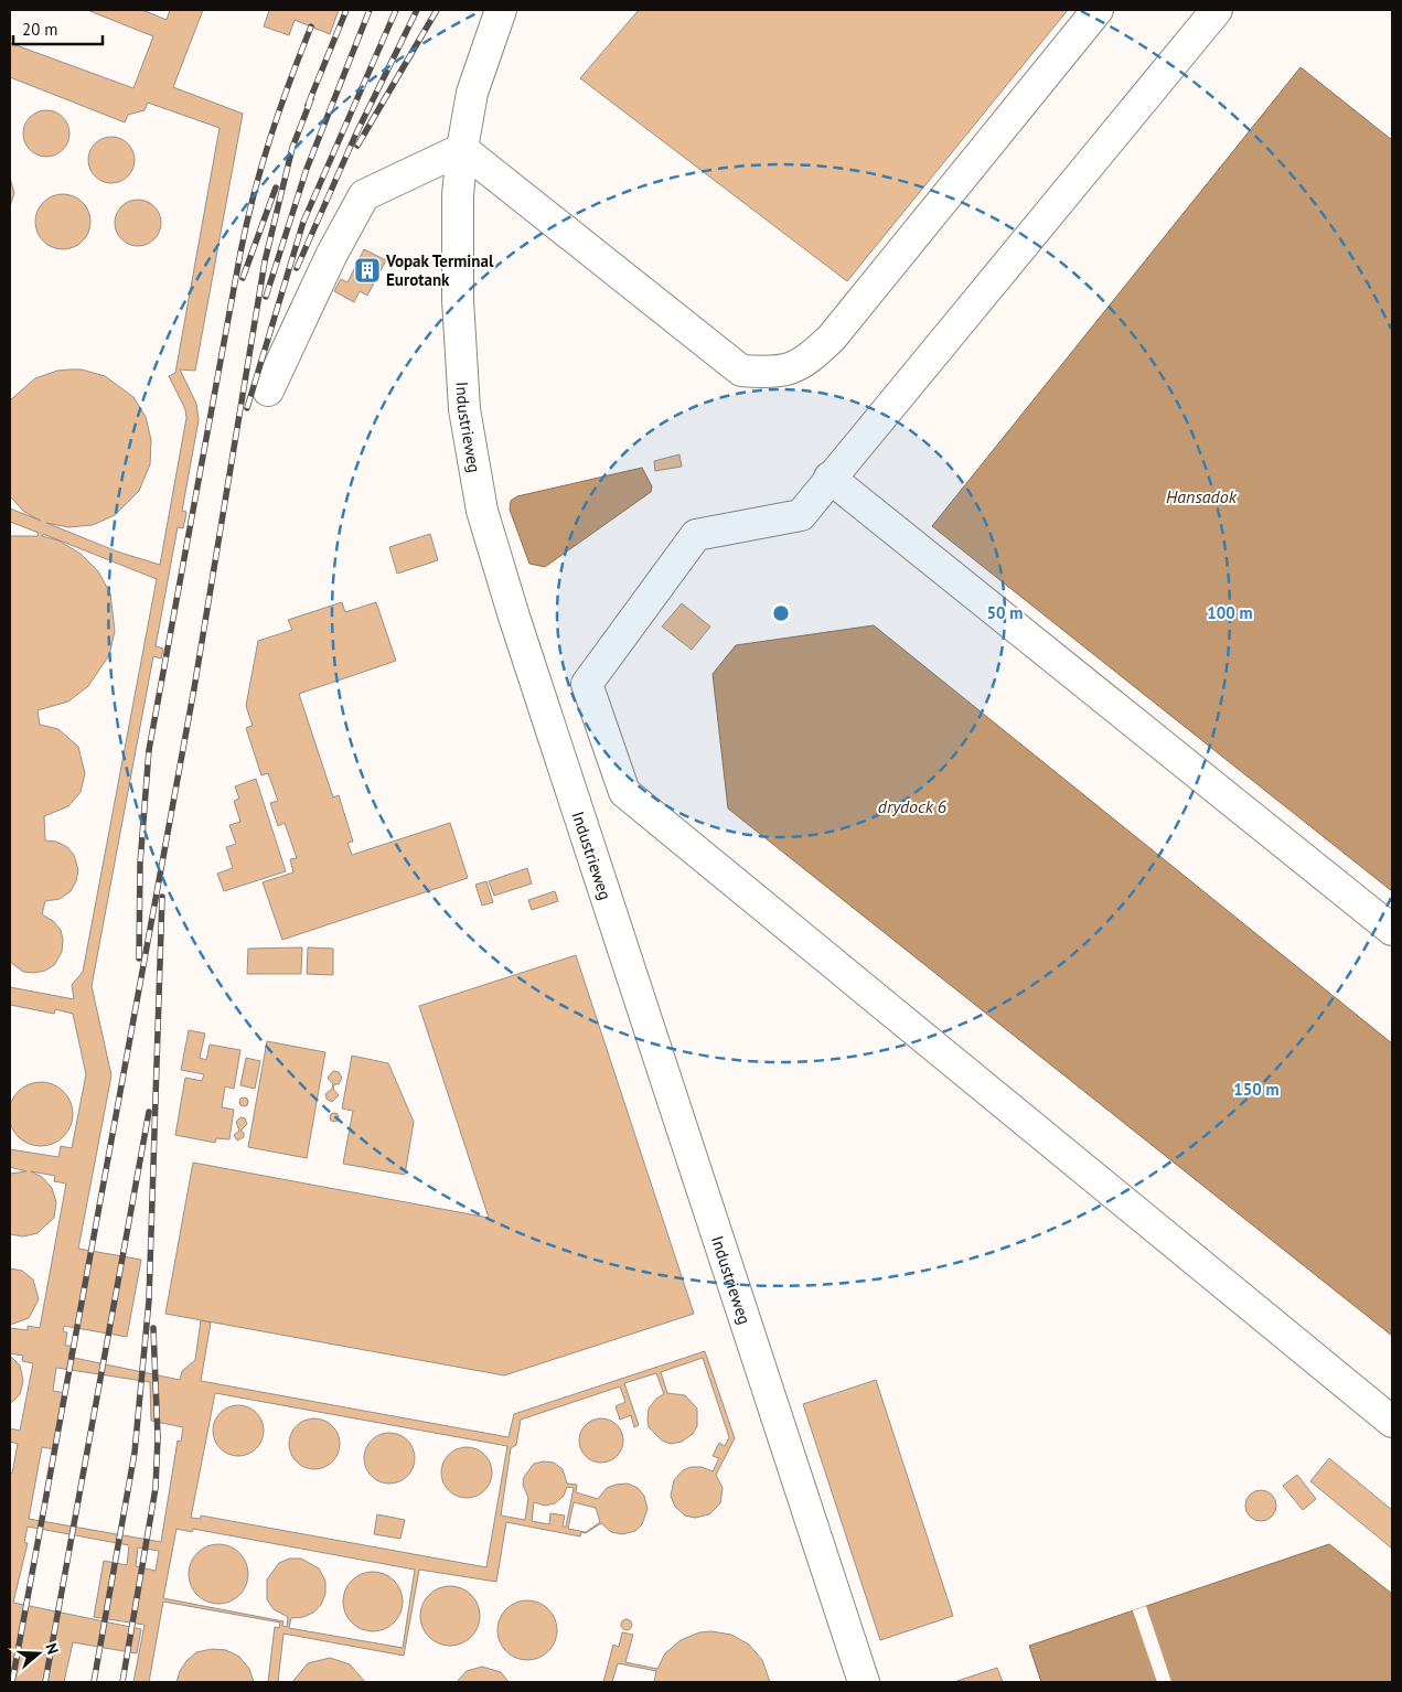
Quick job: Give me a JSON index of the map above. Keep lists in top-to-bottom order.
{
  "streets": {
    "street": ["Industrieweg"]
  },
  "water": ["Hansadok", "drydock 6"],
  "places": {
    "building": ["Vopak Terminal Eurotank"]
  },
  "scale_bar": "20 m",
  "north": "right",
  "rings": ["50 m", "100 m", "150 m"]
}
